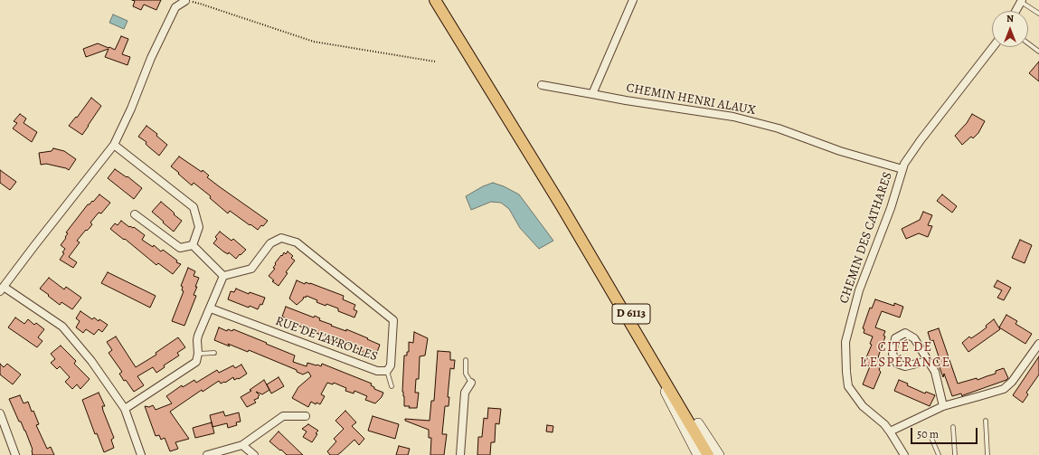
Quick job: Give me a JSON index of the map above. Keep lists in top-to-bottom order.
{
  "streets": {
    "main road": ["D 6113"],
    "street": ["CHEMIN HENRI ALAUX", "CHEMIN DES CATHARES", "RUE DE L'AYROLLES"]
  },
  "crossings": [
    ["CHEMIN HENRI ALAUX", "CHEMIN DES CATHARES"]
  ],
  "districts": ["CITÉ DE L'ESPÉRANCE"],
  "scale_bar": "50 m",
  "north": "top"
}
